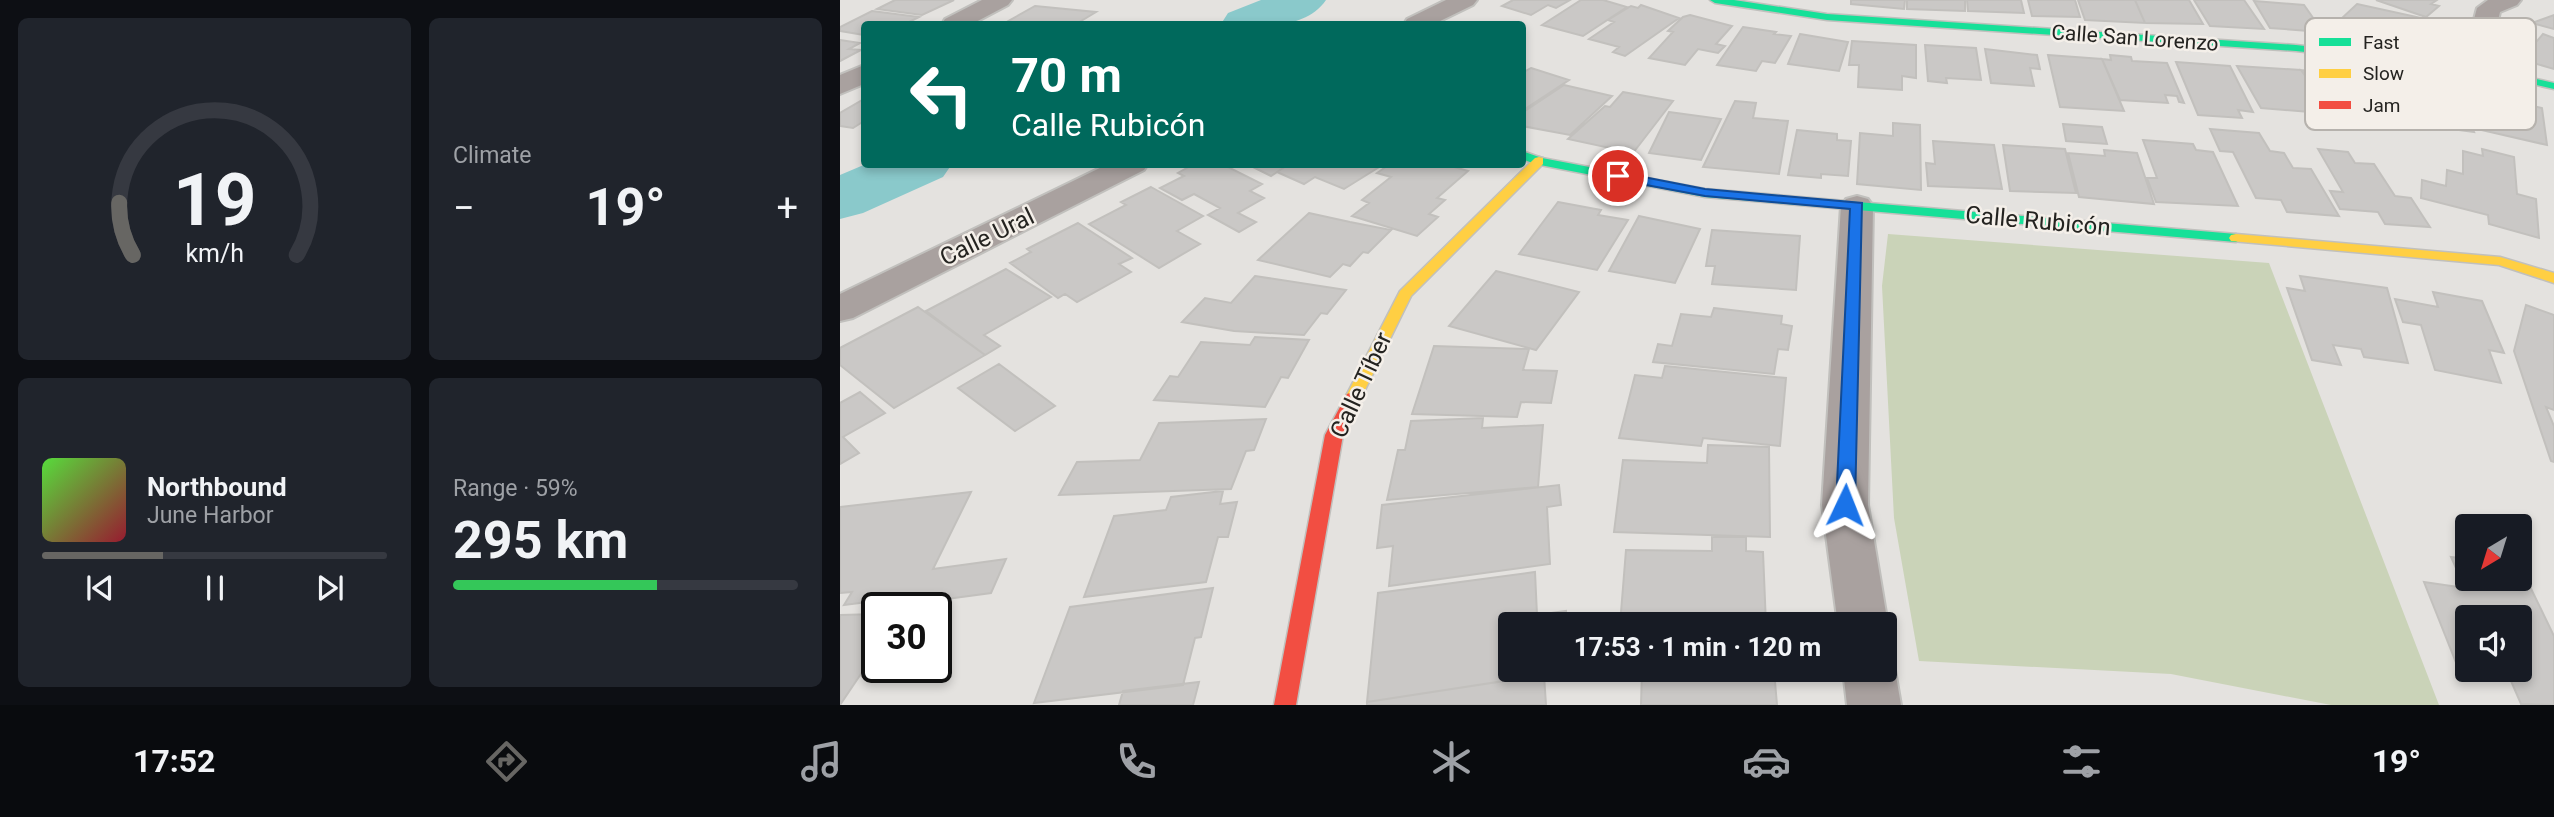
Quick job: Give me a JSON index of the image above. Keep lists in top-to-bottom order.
{
  "streets": {
    "street": [
      "Calle San Lorenzo",
      "Calle Rubicón",
      "Calle Ural",
      "Calle Tíber"
    ]
  },
  "crossings": [
    ["Calle Rubicón", "Calle Tíber"]
  ],
  "legend": ["Fast", "Slow", "Jam"],
  "north": "bottom left",
  "page": {
    "tile": [
      "Climate",
      ["Range · 59%", "295 km"]
    ],
    "turn": ["70 m", "Calle Rubicón"],
    "heat": ["−", "19°", "+"],
    "song": ["Northbound", "June Harbor"],
    "limit": "30",
    "trip": "17:53 · 1 min · 120 m",
    "tabs": ["17:52", "19°"],
    "gauge": ["19", "km/h"]
  }
}
